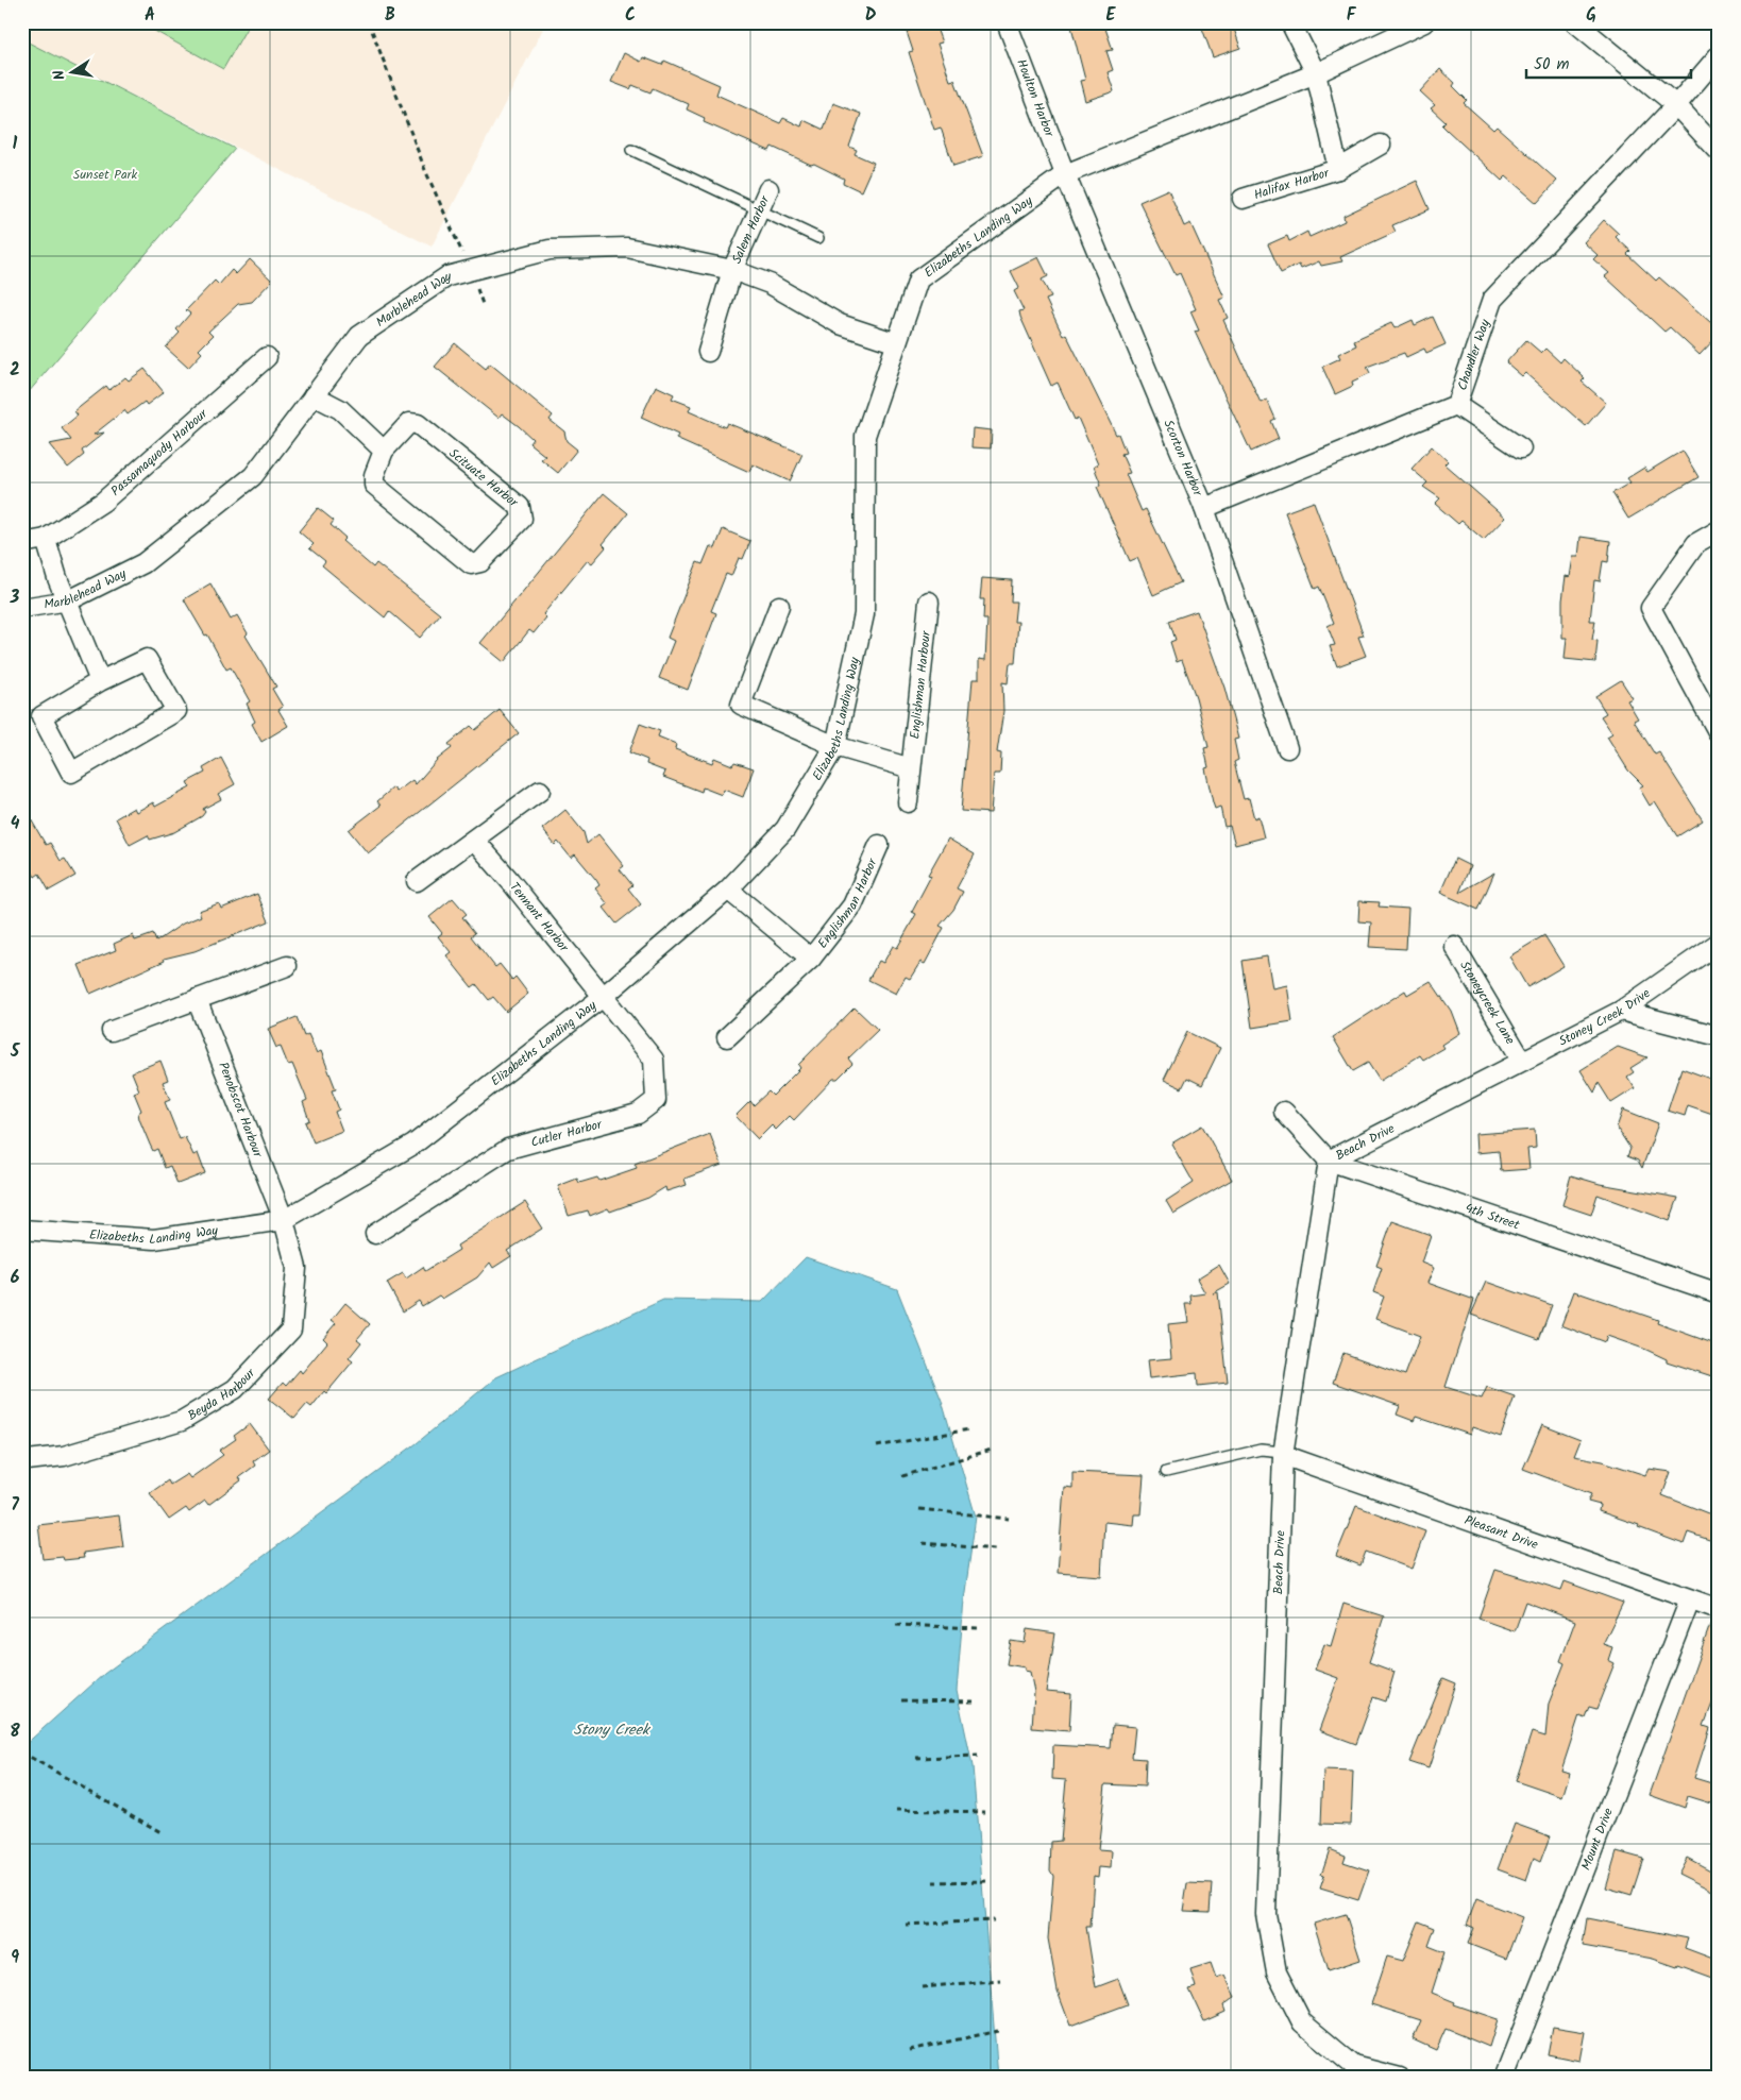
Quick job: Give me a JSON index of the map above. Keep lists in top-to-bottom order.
{
  "streets": {
    "street": [
      "Houlton Harbor",
      "Halifax Harbor",
      "Salem Harbor",
      "Elizabeths Landing Way",
      "Marblehead Way",
      "Chandler Way",
      "Passamaquody Harbour",
      "Scorton Harbor",
      "Scituate Harbor",
      "Englishman Harbour",
      "Englishman Harbor",
      "Tennant Harbor",
      "Stoneycreek Lane",
      "Stoney Creek Drive",
      "Penobscot Harbour",
      "Cutler Harbor",
      "Beach Drive",
      "4th Street",
      "Beyda Harbour",
      "Pleasant Drive",
      "Mount Drive"
    ]
  },
  "crossings": [
    ["Houlton Harbor", "Elizabeths Landing Way"],
    ["Houlton Harbor", "Scorton Harbor"],
    ["Halifax Harbor", "Elizabeths Landing Way"],
    ["Salem Harbor", "Marblehead Way"],
    ["Elizabeths Landing Way", "Marblehead Way"],
    ["Elizabeths Landing Way", "Scorton Harbor"],
    ["Elizabeths Landing Way", "Englishman Harbor"],
    ["Elizabeths Landing Way", "Tennant Harbor"],
    ["Elizabeths Landing Way", "Penobscot Harbour"],
    ["Elizabeths Landing Way", "Cutler Harbor"],
    ["Elizabeths Landing Way", "Beyda Harbour"],
    ["Chandler Way", "Scorton Harbor"],
    ["Tennant Harbor", "Cutler Harbor"],
    ["Stoneycreek Lane", "Stoney Creek Drive"],
    ["Stoney Creek Drive", "Beach Drive"],
    ["Penobscot Harbour", "Beyda Harbour"],
    ["Beach Drive", "4th Street"],
    ["Beach Drive", "Pleasant Drive"],
    ["Pleasant Drive", "Mount Drive"]
  ],
  "water": ["Stony Creek"],
  "parks": ["Sunset Park"],
  "scale_bar": "50 m",
  "north": "left",
  "grid": {
    "columns": [
      "A",
      "B",
      "C",
      "D",
      "E",
      "F",
      "G"
    ],
    "rows": [
      "1",
      "2",
      "3",
      "4",
      "5",
      "6",
      "7",
      "8",
      "9"
    ]
  }
}
